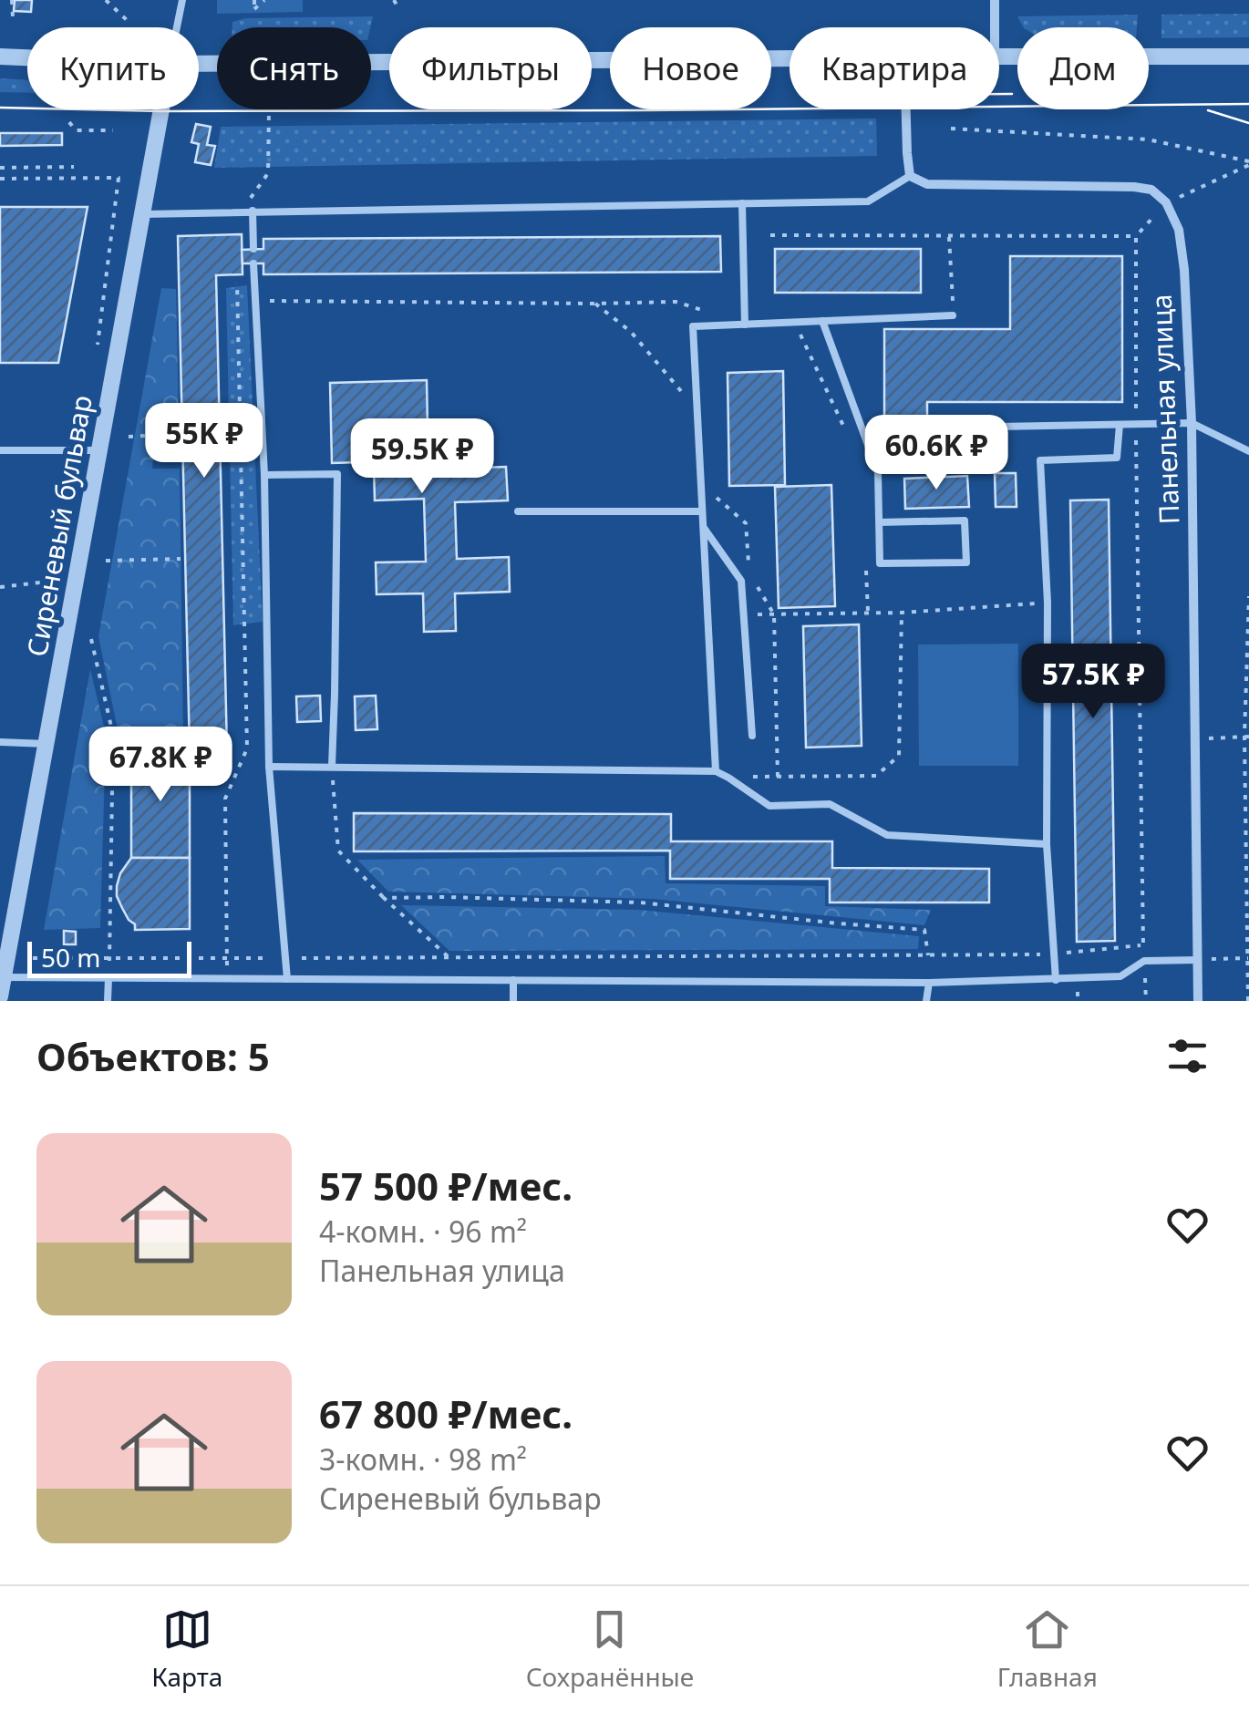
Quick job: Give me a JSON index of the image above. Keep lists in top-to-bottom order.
{
  "streets": {
    "street": ["Панельная улица", "Сиреневый бульвар"]
  },
  "scale_bar": "50 m",
  "page": {
    "chip": [
      "Купить",
      "Снять",
      "Фильтры",
      "Новое",
      "Квартира",
      "Дом"
    ],
    "price": [
      "55K ₽",
      "60.6K ₽",
      "59.5K ₽",
      "57.5K ₽",
      "67.8K ₽"
    ],
    "scale": "50 m",
    "heading": "Объектов: 5",
    "list": [
      {
        "name": "57 500 ₽/мес.",
        "note": "4-комн. · 96 m² · Панельная улица"
      },
      {
        "name": "67 800 ₽/мес.",
        "note": "3-комн. · 98 m² · Сиреневый бульвар"
      }
    ],
    "tabs": ["Карта", "Сохранённые", "Главная"]
  }
}
